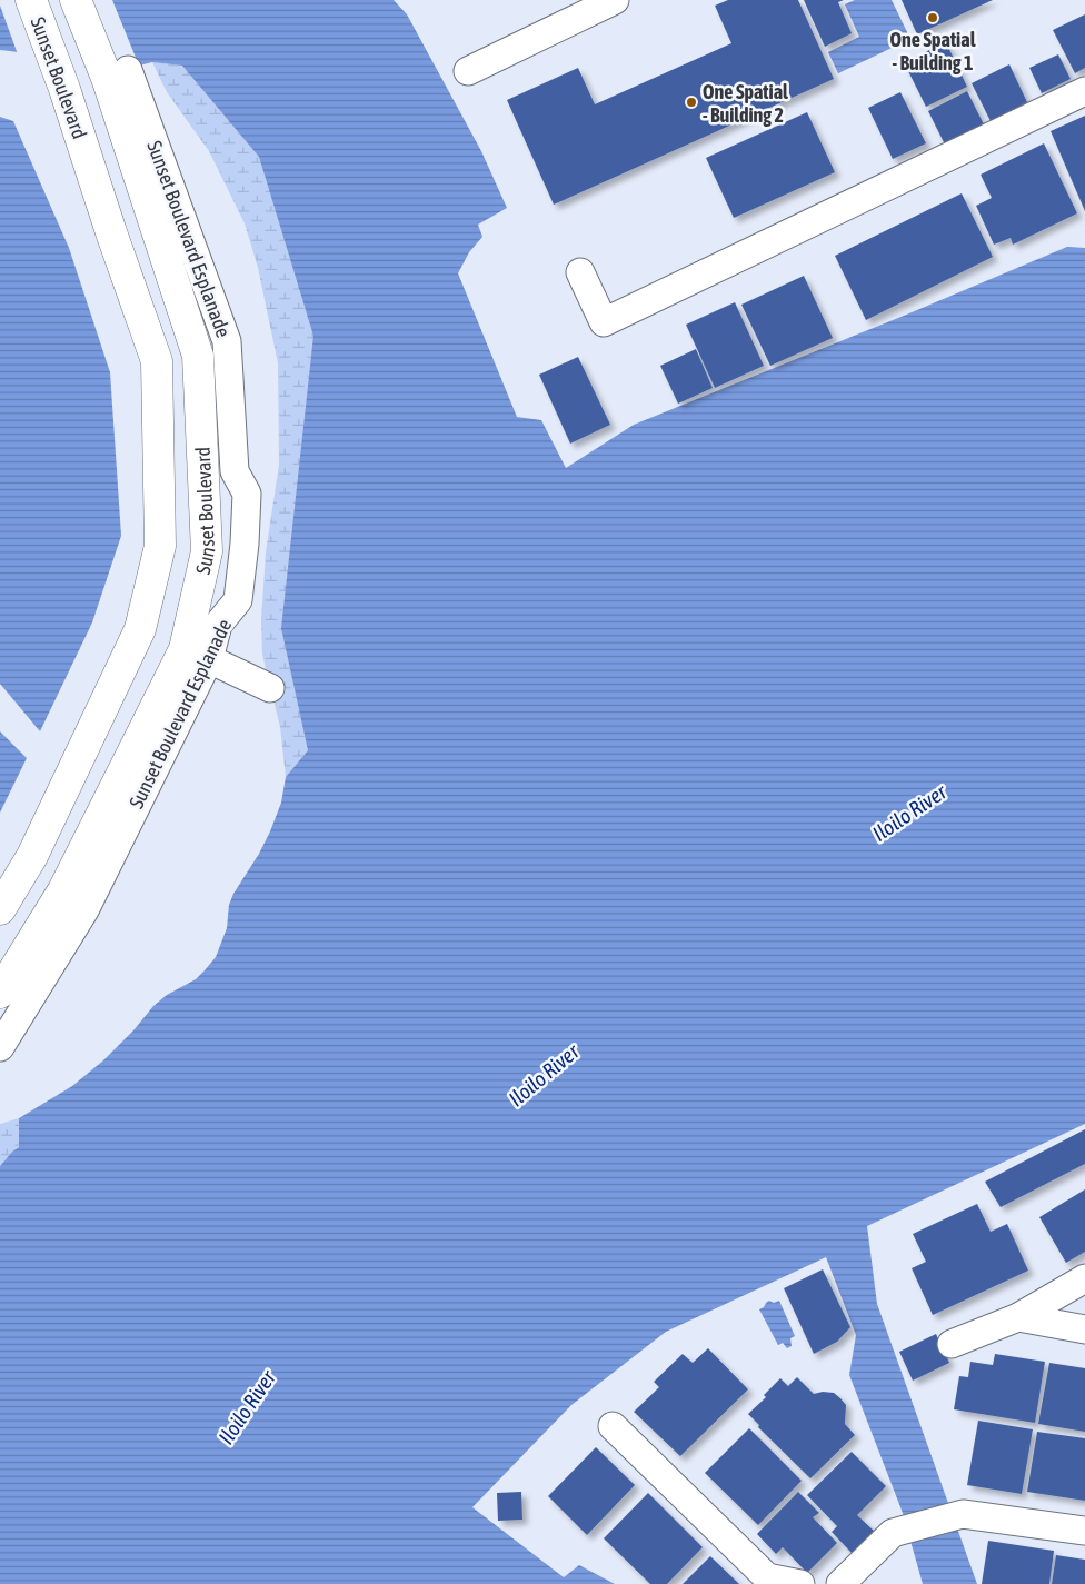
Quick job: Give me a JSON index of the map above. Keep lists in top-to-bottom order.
{
  "streets": {
    "main road": ["Sunset Boulevard"],
    "street": ["Sunset Boulevard Esplanade"]
  },
  "crossings": [
    ["Sunset Boulevard", "Sunset Boulevard Esplanade"]
  ],
  "water": ["Iloilo River"],
  "places": ["One Spatial - Building 1", "One Spatial - Building 2"]
}
